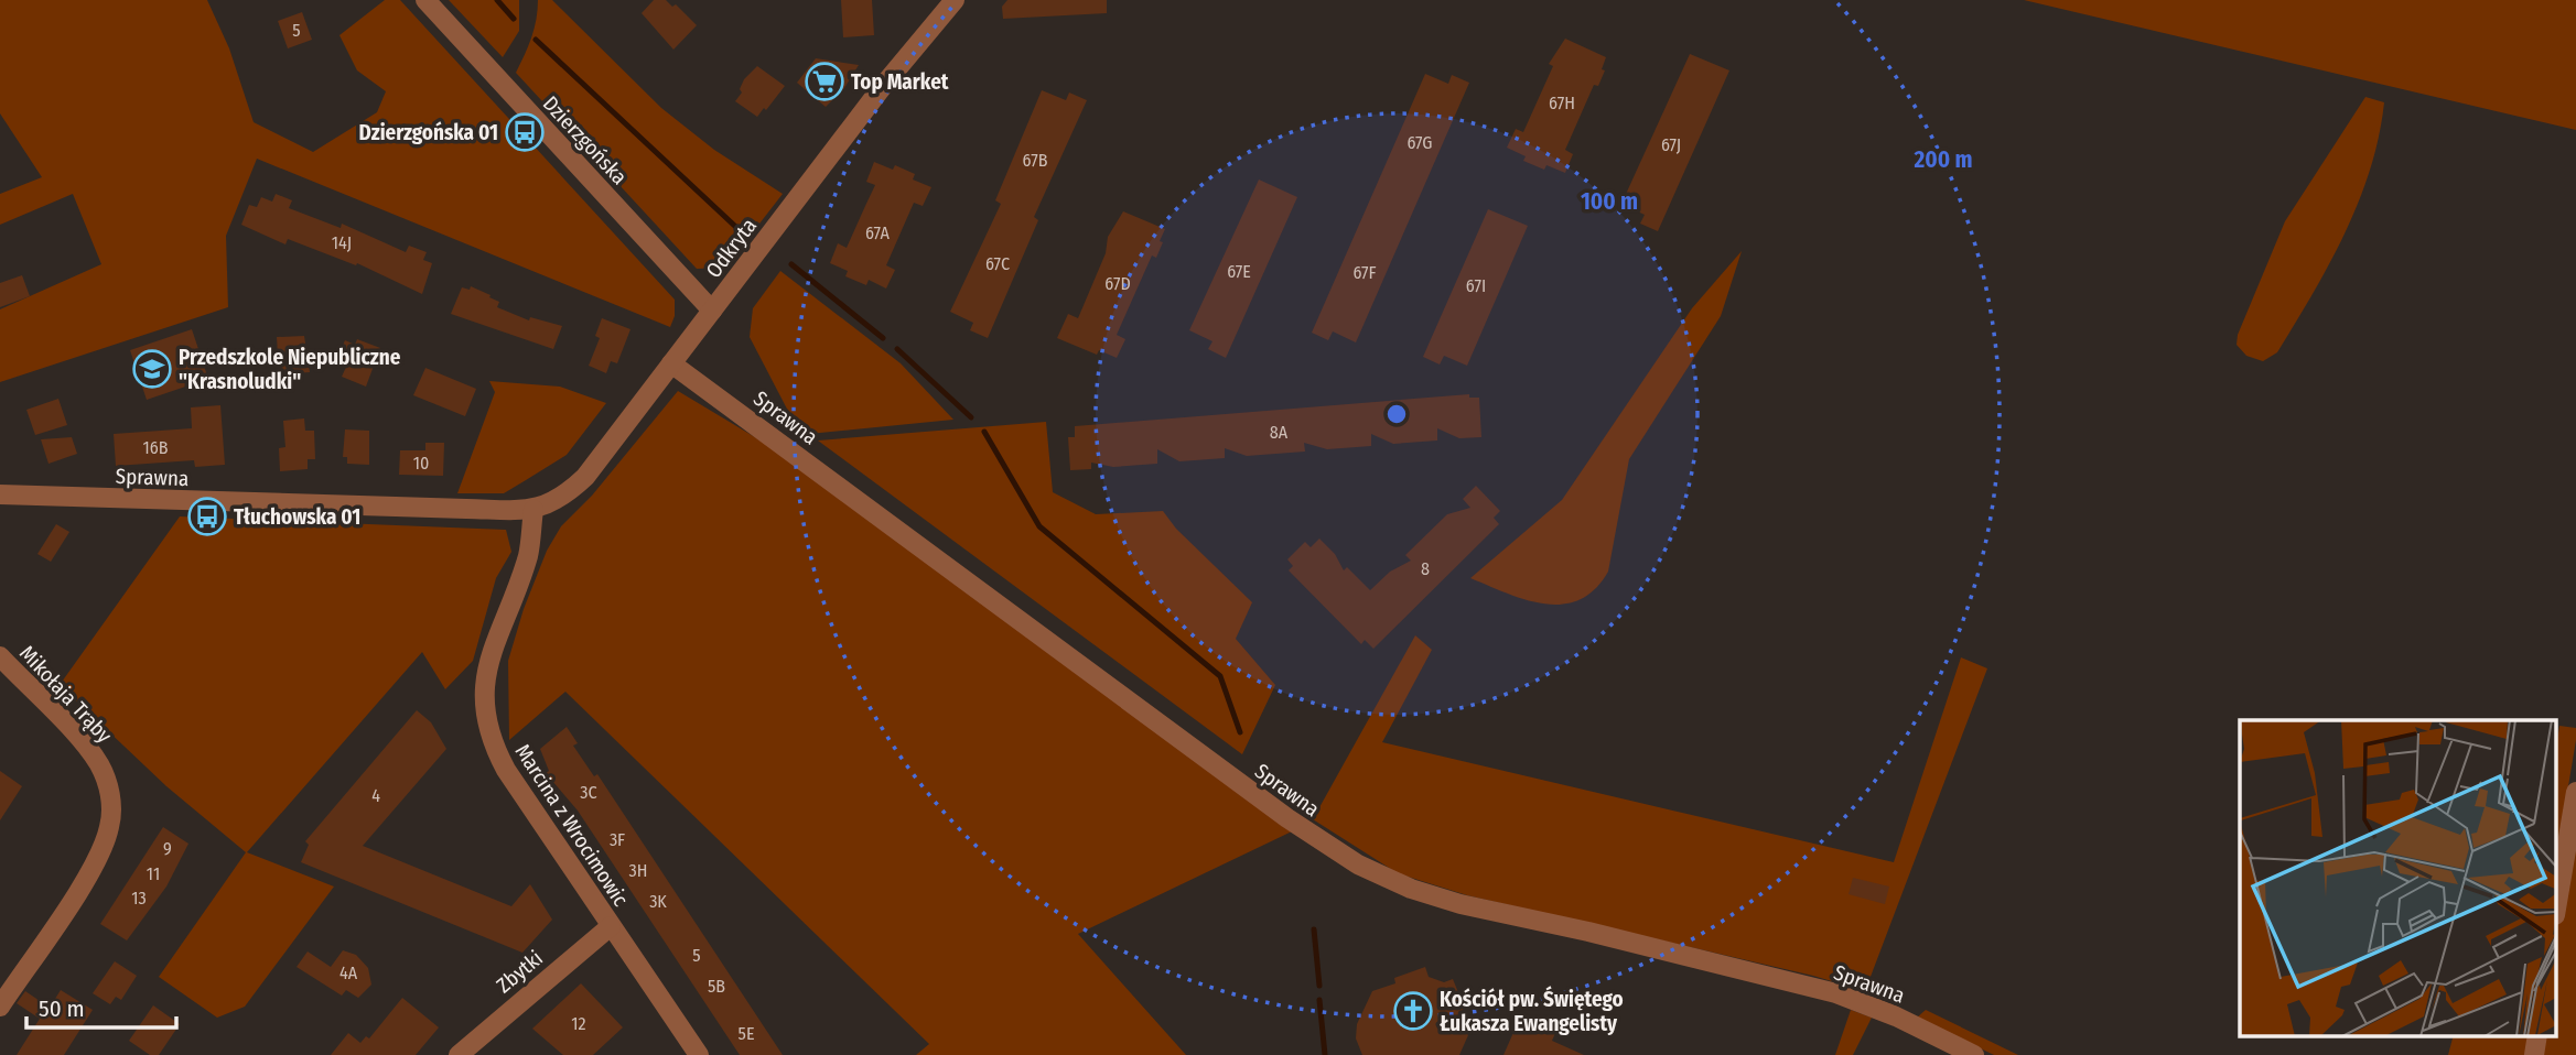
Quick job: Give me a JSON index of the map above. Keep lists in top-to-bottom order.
{
  "streets": {
    "street": [
      "Dzierzgońska",
      "Odkryta",
      "Sprawna",
      "Mikołaja Trąby",
      "Marcina z Wrocimowic",
      "Zbytki"
    ]
  },
  "crossings": [
    ["Dzierzgońska", "Odkryta"],
    ["Odkryta", "Sprawna"],
    ["Odkryta", "Marcina z Wrocimowic"],
    ["Sprawna", "Marcina z Wrocimowic"],
    ["Marcina z Wrocimowic", "Zbytki"]
  ],
  "places": {
    "supermarket": ["Top Market"],
    "bus stop": ["Dzierzgońska 01", "Tłuchowska 01"],
    "school or university": ["Przedszkole Niepubliczne \"Krasnoludki\""],
    "church": ["Kościół pw. Świętego Łukasza Ewangelisty"]
  },
  "house_numbers": [
    "5",
    "67H",
    "67G",
    "67J",
    "67B",
    "67A",
    "14J",
    "67C",
    "67E",
    "67F",
    "67D",
    "67I",
    "8A",
    "16B",
    "10",
    "8",
    "3C",
    "4",
    "3F",
    "9",
    "3H",
    "11",
    "13",
    "3K",
    "5",
    "4A",
    "5B",
    "12",
    "5E"
  ],
  "scale_bar": "50 m",
  "rings": ["200 m", "100 m"]
}
